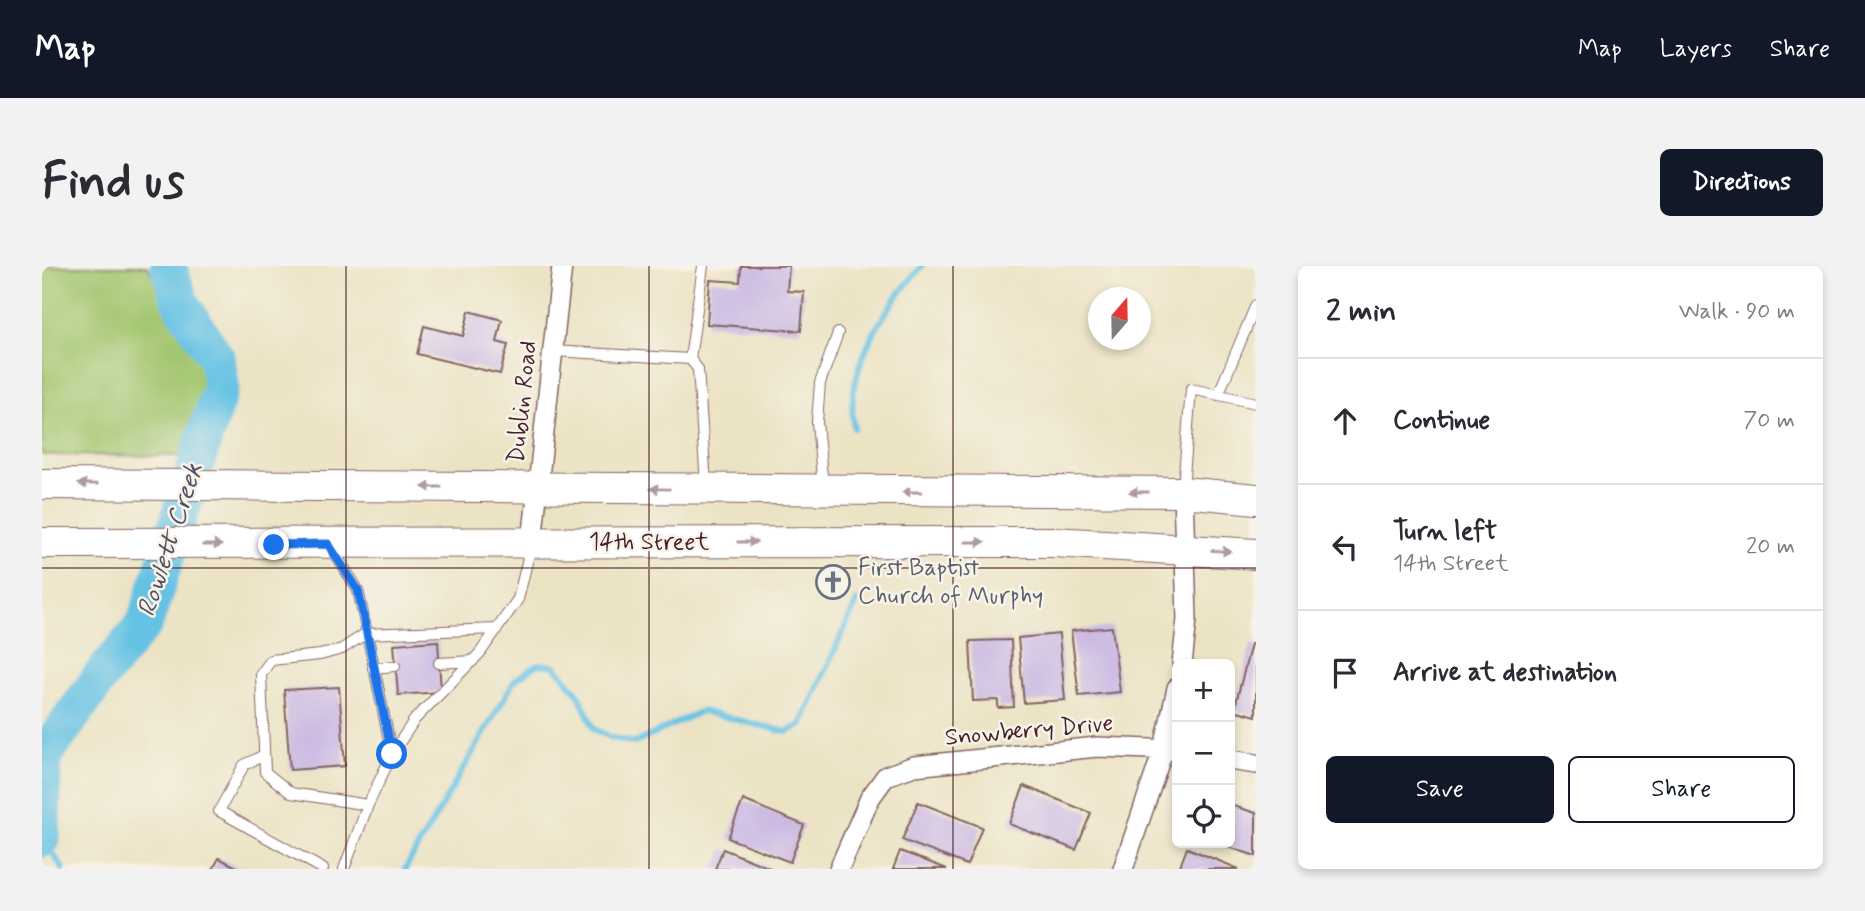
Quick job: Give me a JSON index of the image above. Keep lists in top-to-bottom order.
{
  "streets": {
    "main road": ["14th Street"],
    "street": ["Dublin Road", "Snowberry Drive"]
  },
  "crossings": [
    ["Dublin Road", "14th Street"]
  ],
  "water": ["Rowlett Creek"],
  "places": {
    "church": ["First Baptist Church of Murphy"]
  },
  "north": "top",
  "page": {
    "header": "Map",
    "nav": ["Map", "Layers", "Share"],
    "buttons": [
      "Directions",
      ["Save", "Share"]
    ],
    "title": "Find us",
    "heading": ["2 min", "Walk · 90 m"],
    "list": [
      ["Continue", "70 m"],
      ["Turn left", "14th Street", "20 m"],
      "Arrive at destination"
    ],
    "map_buttons": ["+", "−"]
  }
}
